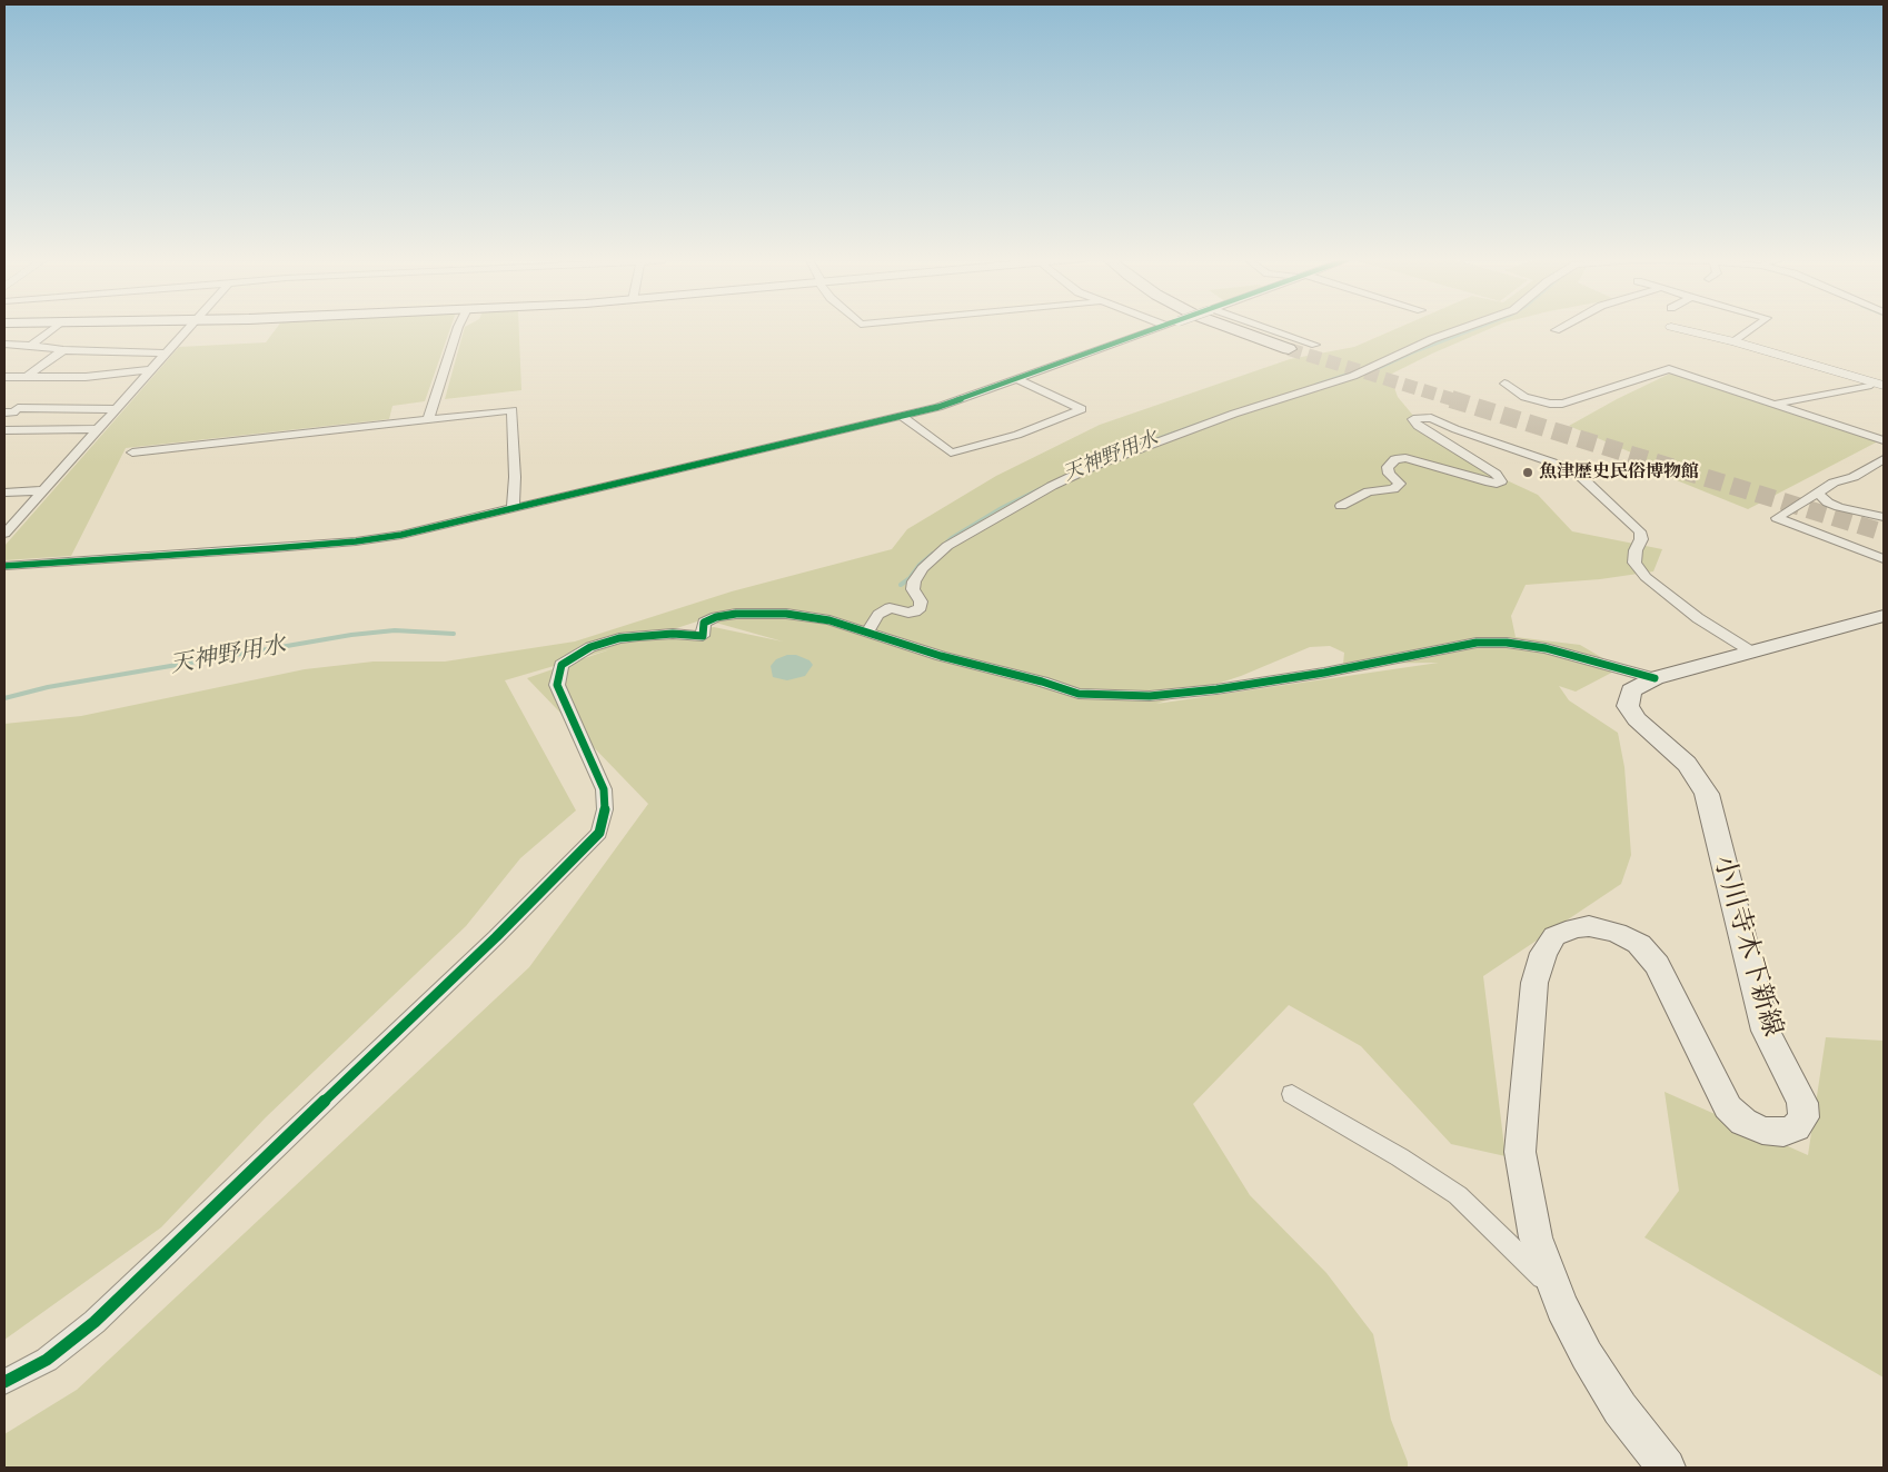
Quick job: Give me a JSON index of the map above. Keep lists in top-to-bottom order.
{
  "streets": {
    "main road": ["小川寺木下新線"]
  },
  "water": ["天神野用水"],
  "places": ["魚津歴史民俗博物館"]
}
